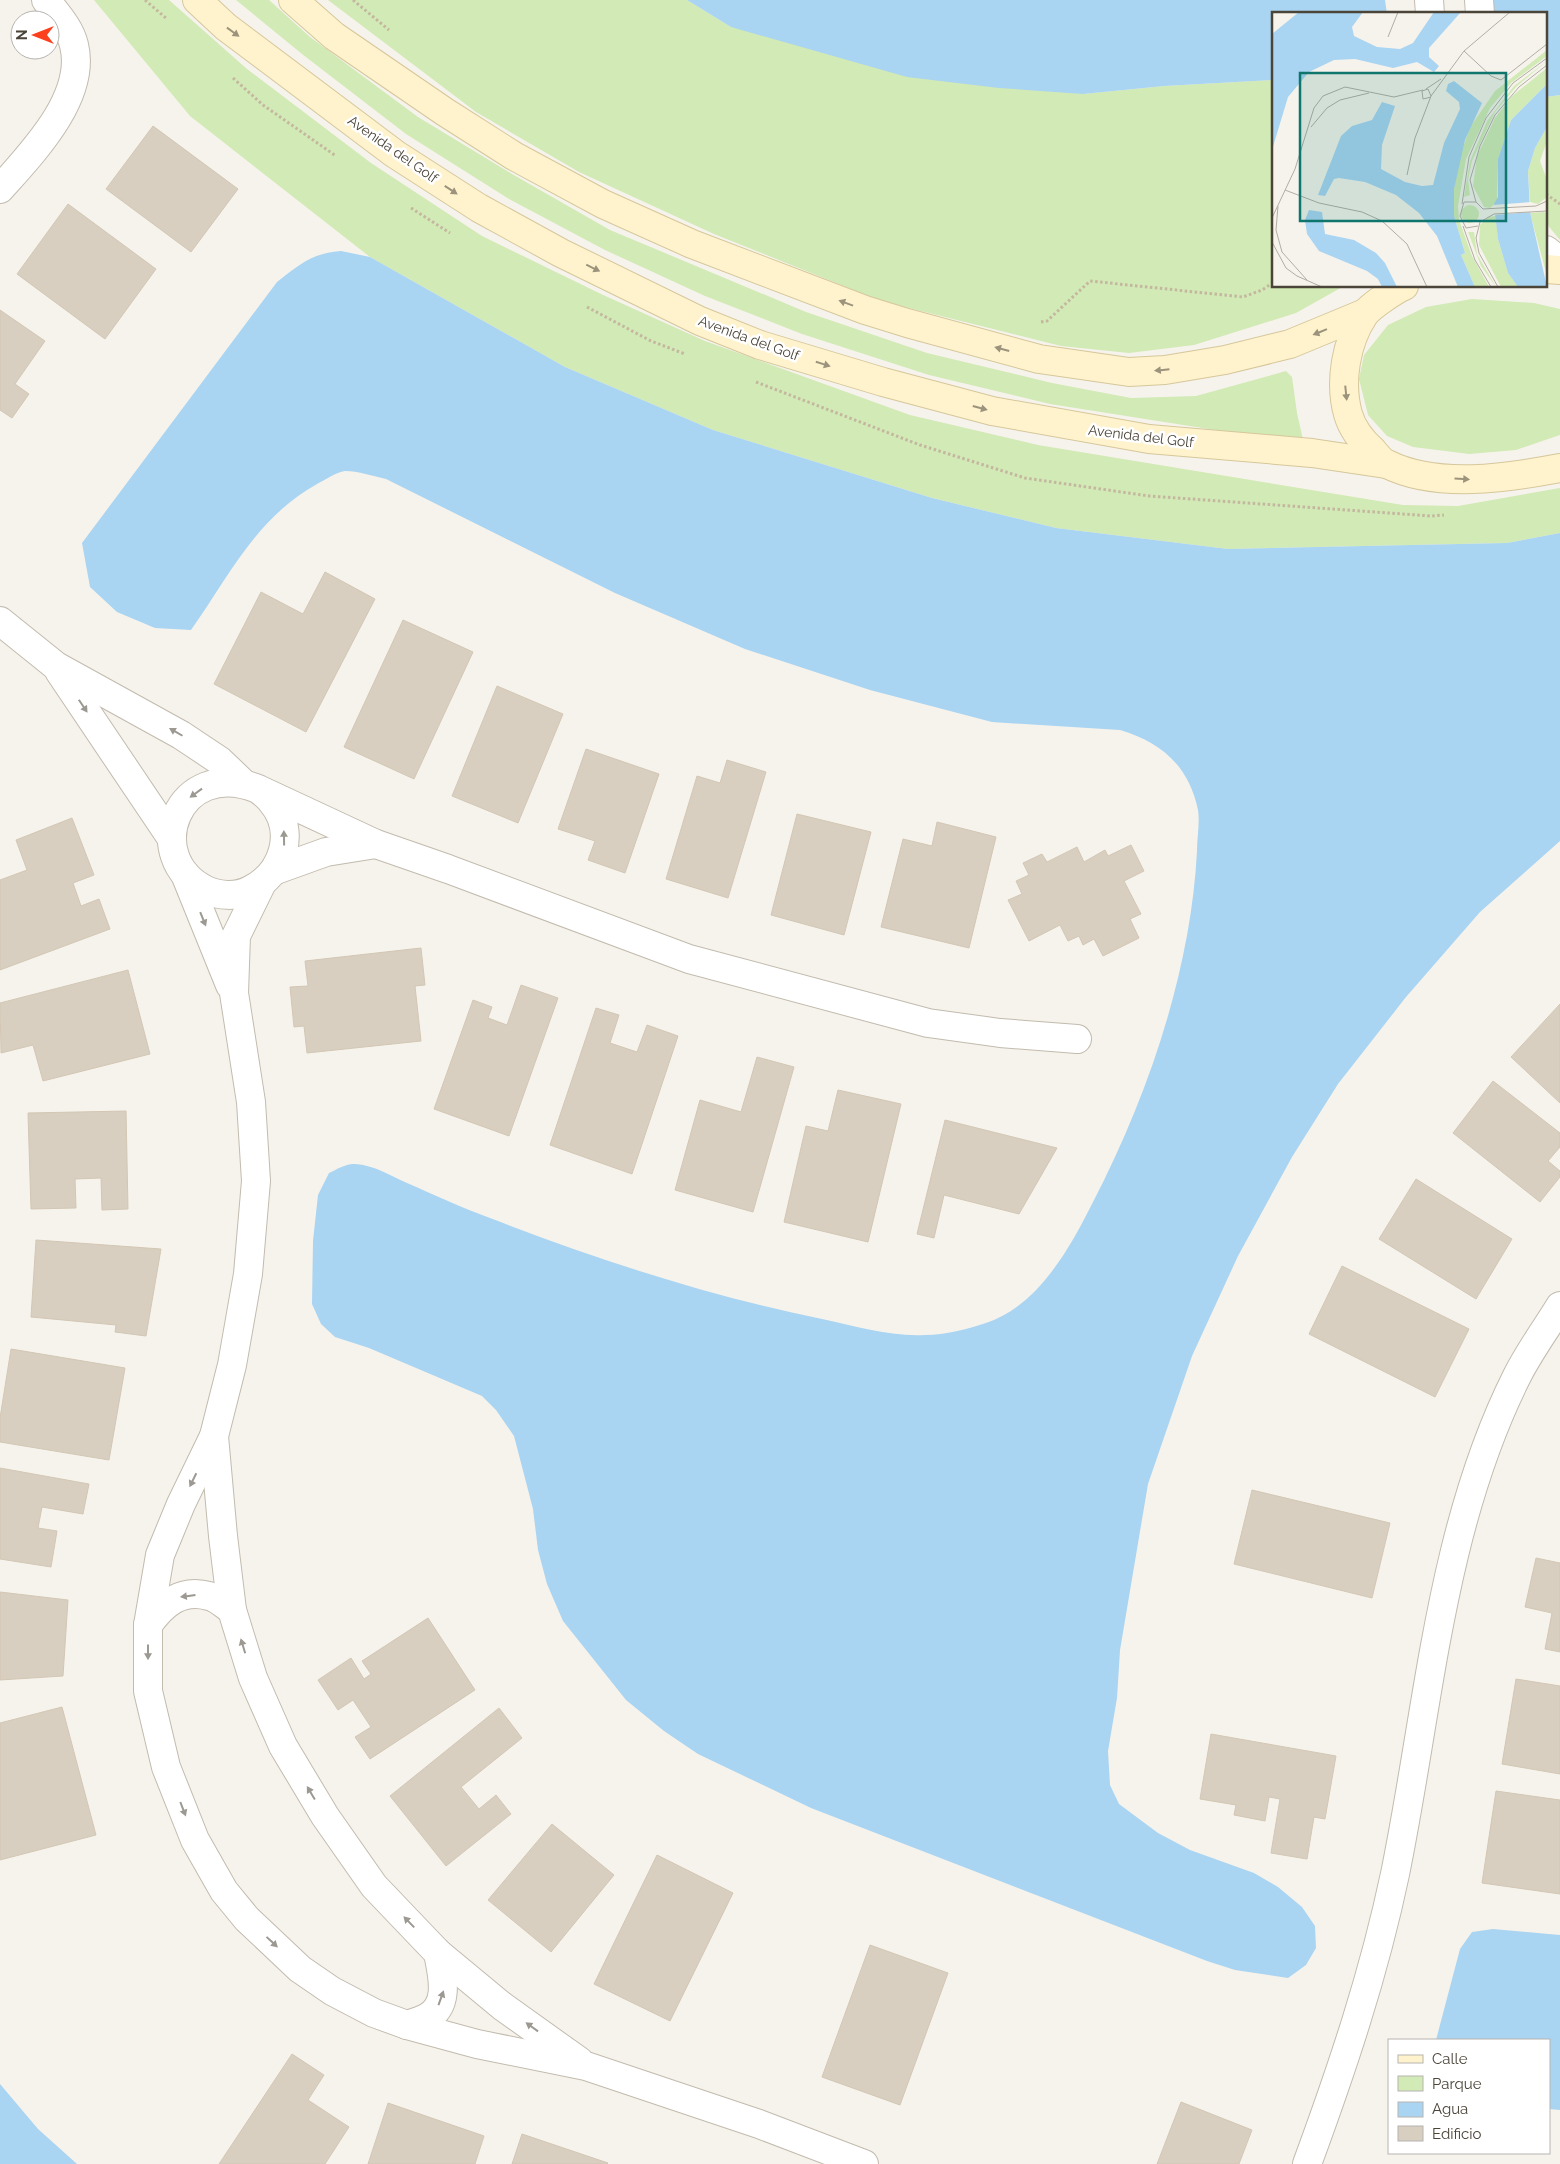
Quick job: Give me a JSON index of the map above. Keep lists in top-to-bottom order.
{
  "streets": {
    "street": ["Avenida del Golf"]
  },
  "legend": [
    "Calle",
    "Parque",
    "Agua",
    "Edificio"
  ],
  "north": "left"
}
